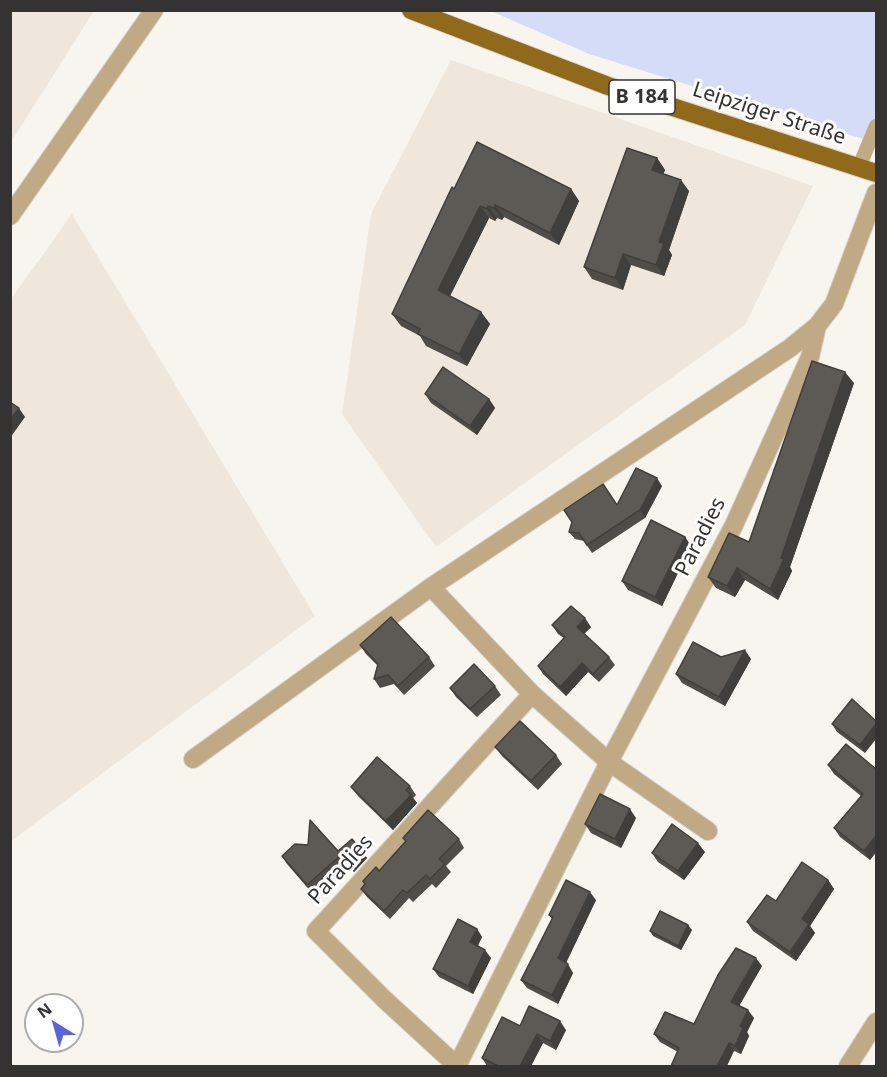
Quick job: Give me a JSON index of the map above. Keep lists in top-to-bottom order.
{
  "streets": {
    "main road": ["B 184", "Leipziger Straße"],
    "street": ["Paradies"]
  },
  "north": "top left"
}
